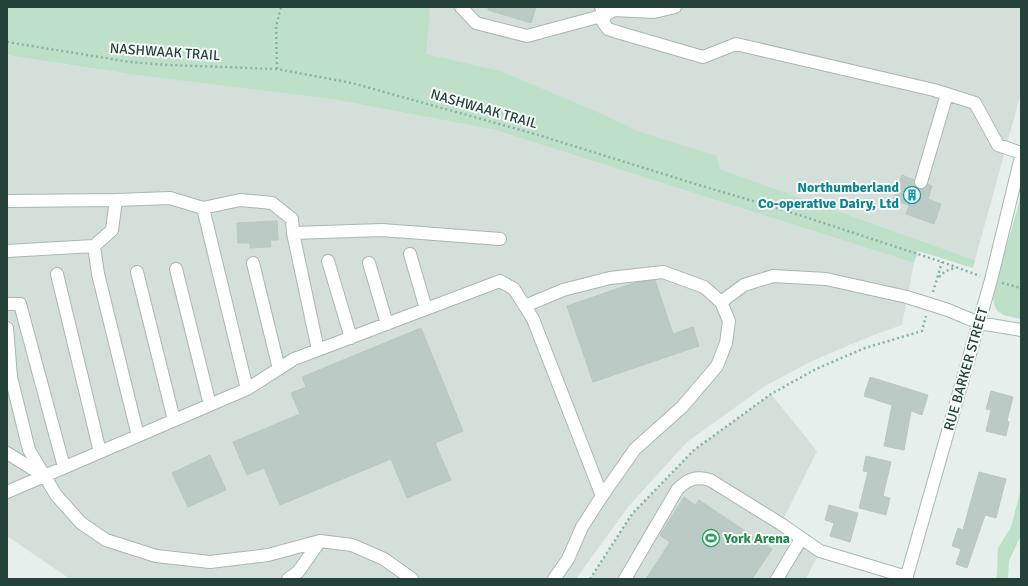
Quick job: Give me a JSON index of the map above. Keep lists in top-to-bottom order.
{
  "streets": {
    "street": ["RUE BARKER STREET"],
    "path": ["NASHWAAK TRAIL"]
  },
  "crossings": [
    ["NASHWAAK TRAIL", "RUE BARKER STREET"]
  ],
  "places": {
    "building": ["Northumberland Co-operative Dairy, Ltd"],
    "sports": ["York Arena"]
  }
}
